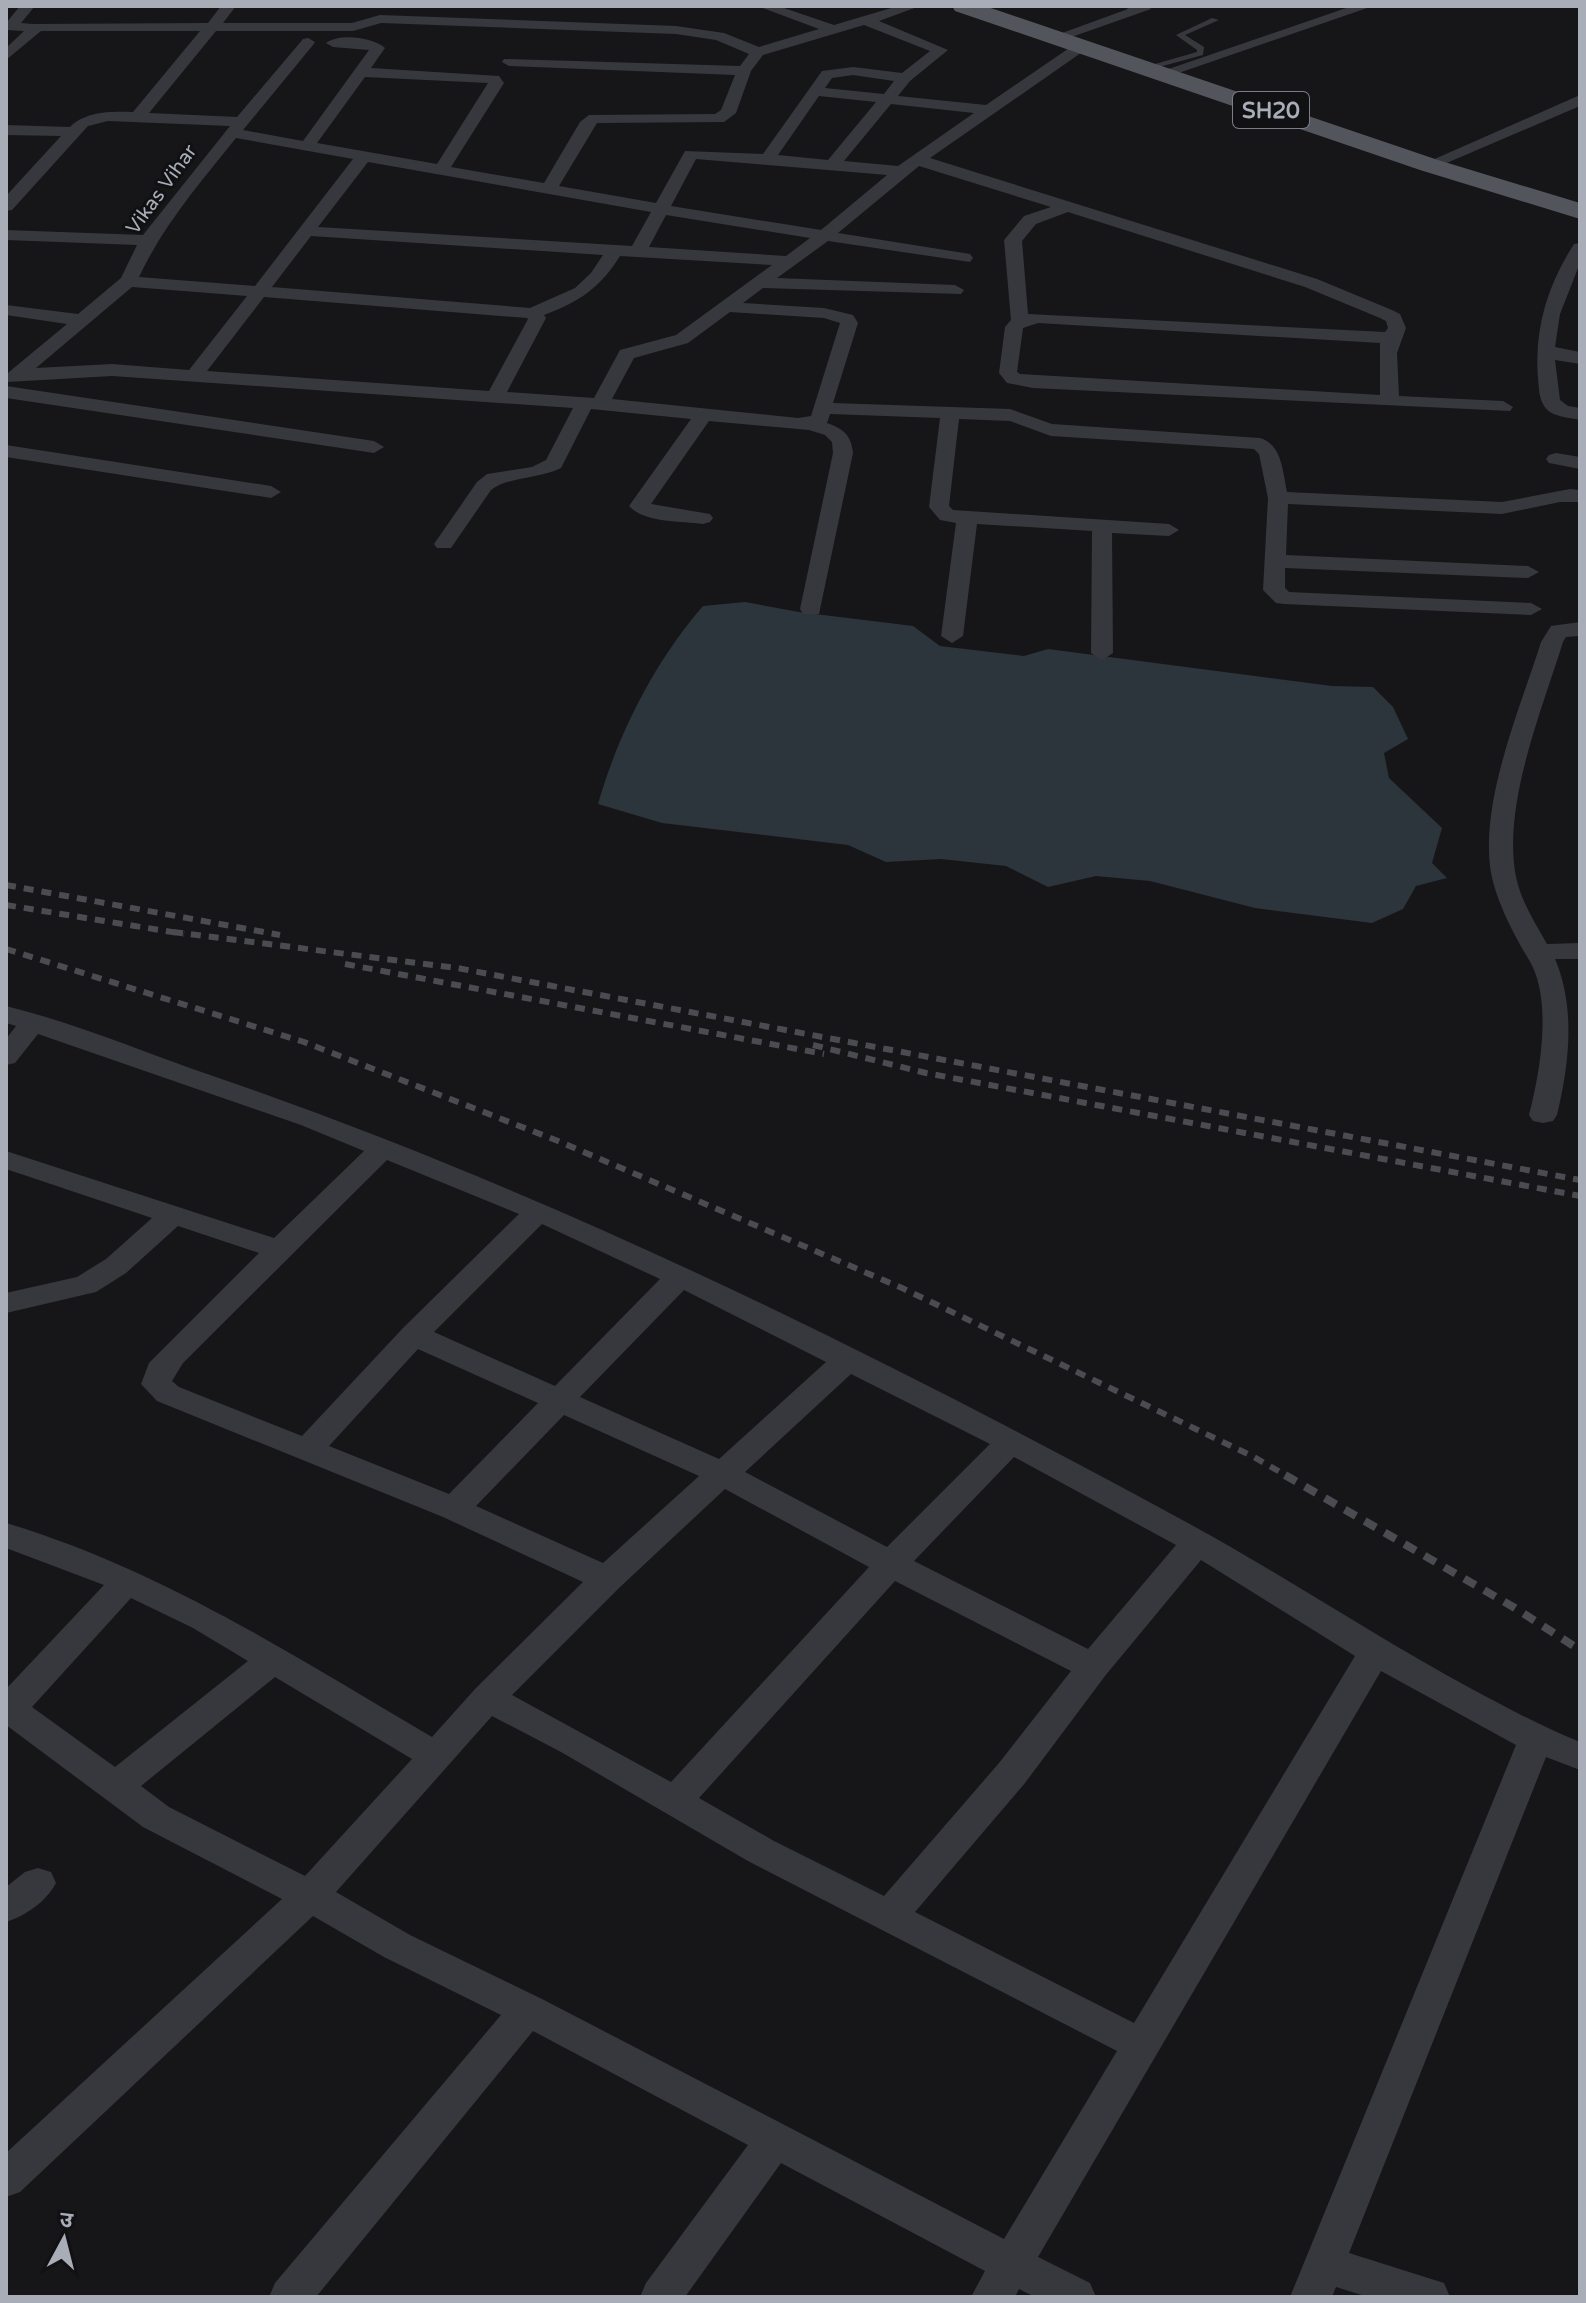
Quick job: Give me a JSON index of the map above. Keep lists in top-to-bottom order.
{
  "streets": {
    "main road": ["SH20"],
    "street": ["Vikas Vihar"]
  },
  "north": "top"
}
